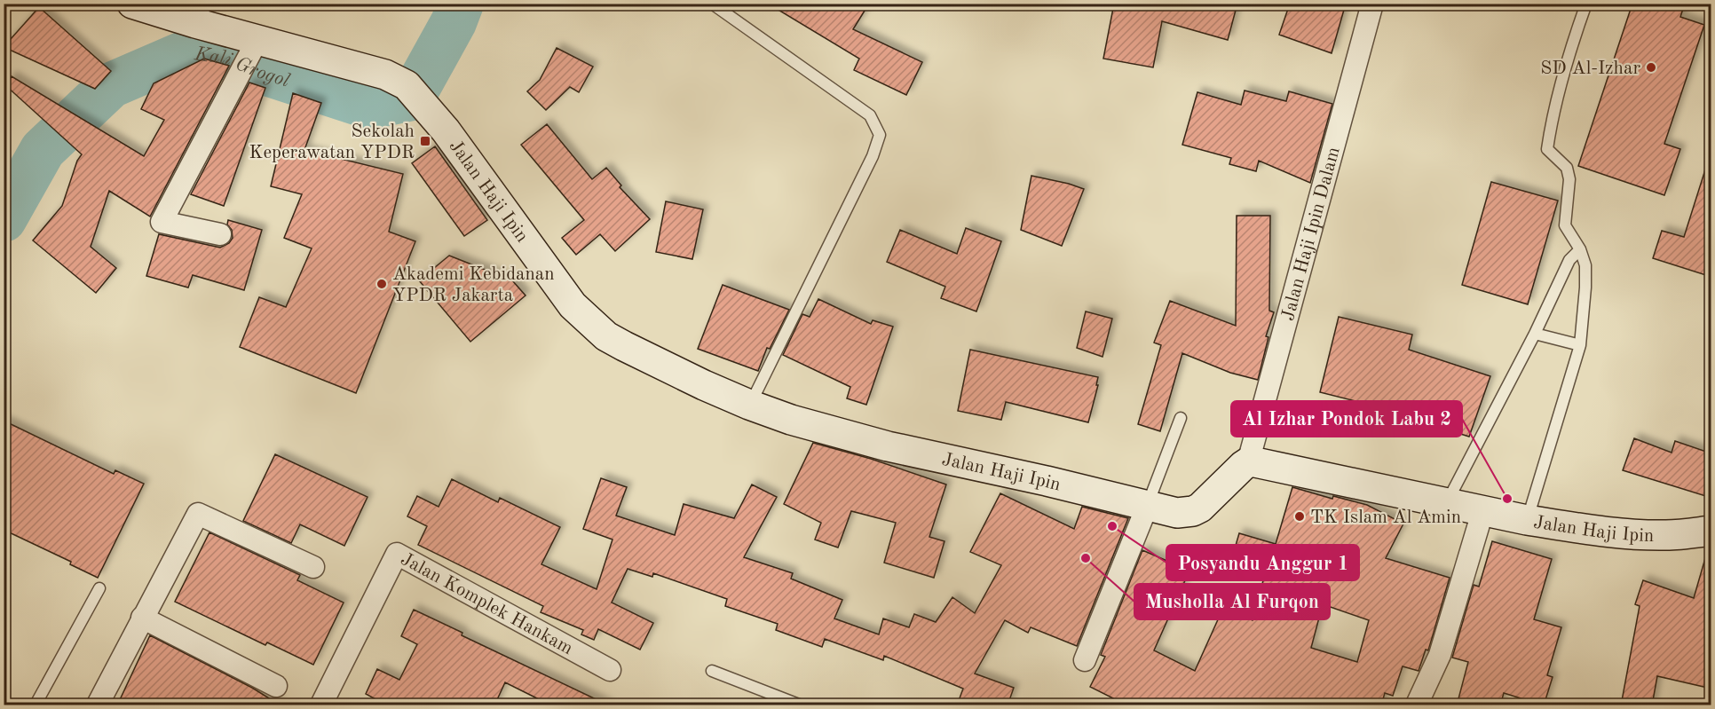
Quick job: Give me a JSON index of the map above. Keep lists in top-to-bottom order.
{
  "streets": {
    "street": ["Jalan Haji Ipin", "Jalan Haji Ipin Dalam", "Jalan Komplek Hankam"]
  },
  "crossings": [
    ["Jalan Haji Ipin", "Jalan Haji Ipin Dalam"]
  ],
  "water": ["Kali Grogol"],
  "places": {
    "other": [
      "SD Al-Izhar",
      "Akademi Kebidanan YPDR Jakarta",
      "Al Izhar Pondok Labu 2",
      "TK Islam Al Amin",
      "Posyandu Anggur 1",
      "Musholla Al Furqon"
    ],
    "transit": ["Sekolah Keperawatan YPDR"]
  }
}
